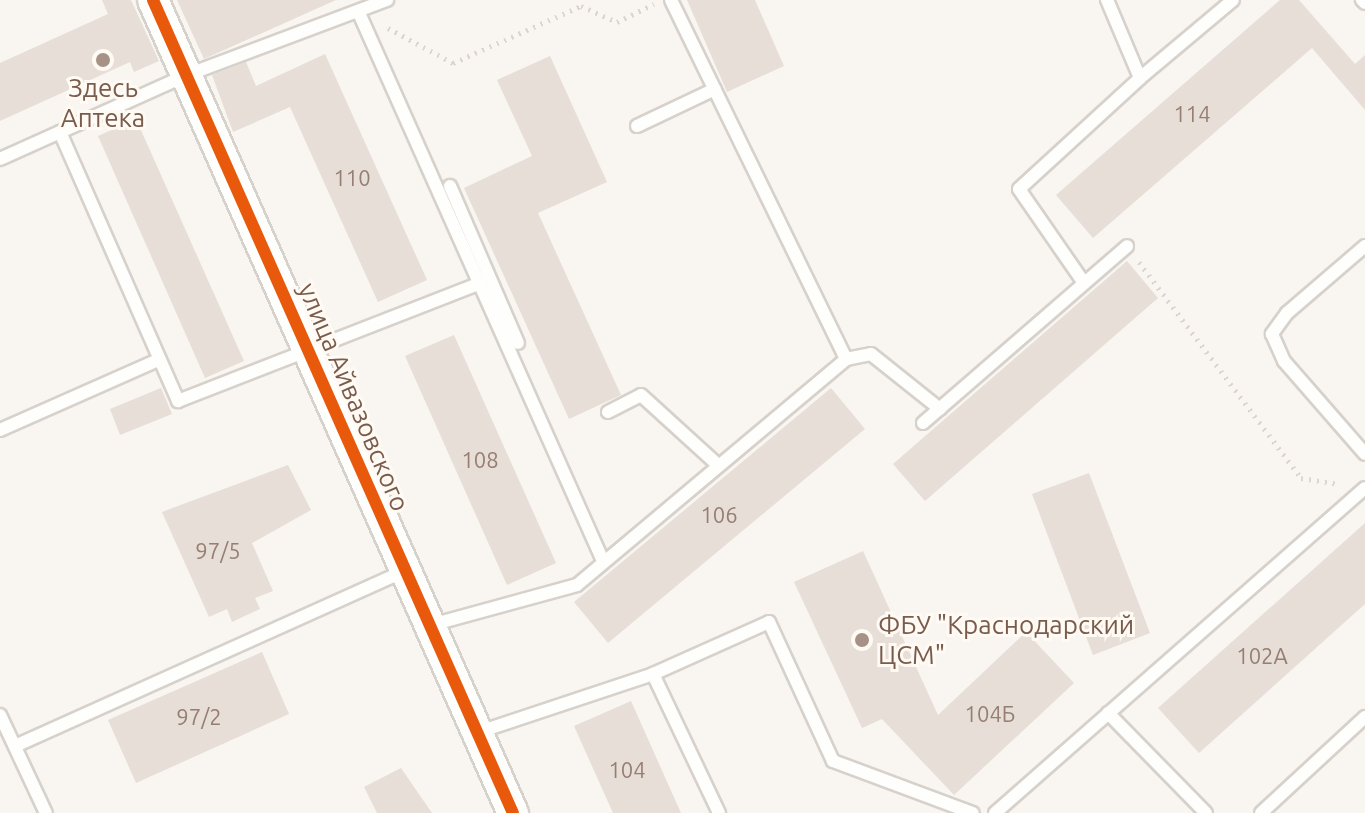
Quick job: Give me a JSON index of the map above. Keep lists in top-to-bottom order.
{
  "streets": {
    "street": ["улица Айвазовского"]
  },
  "places": ["Здесь Аптека", "ФБУ \"Краснодарский ЦСМ\""],
  "house_numbers": [
    "114",
    "110",
    "108",
    "106",
    "97/5",
    "102А",
    "104Б",
    "97/2",
    "104"
  ]
}
